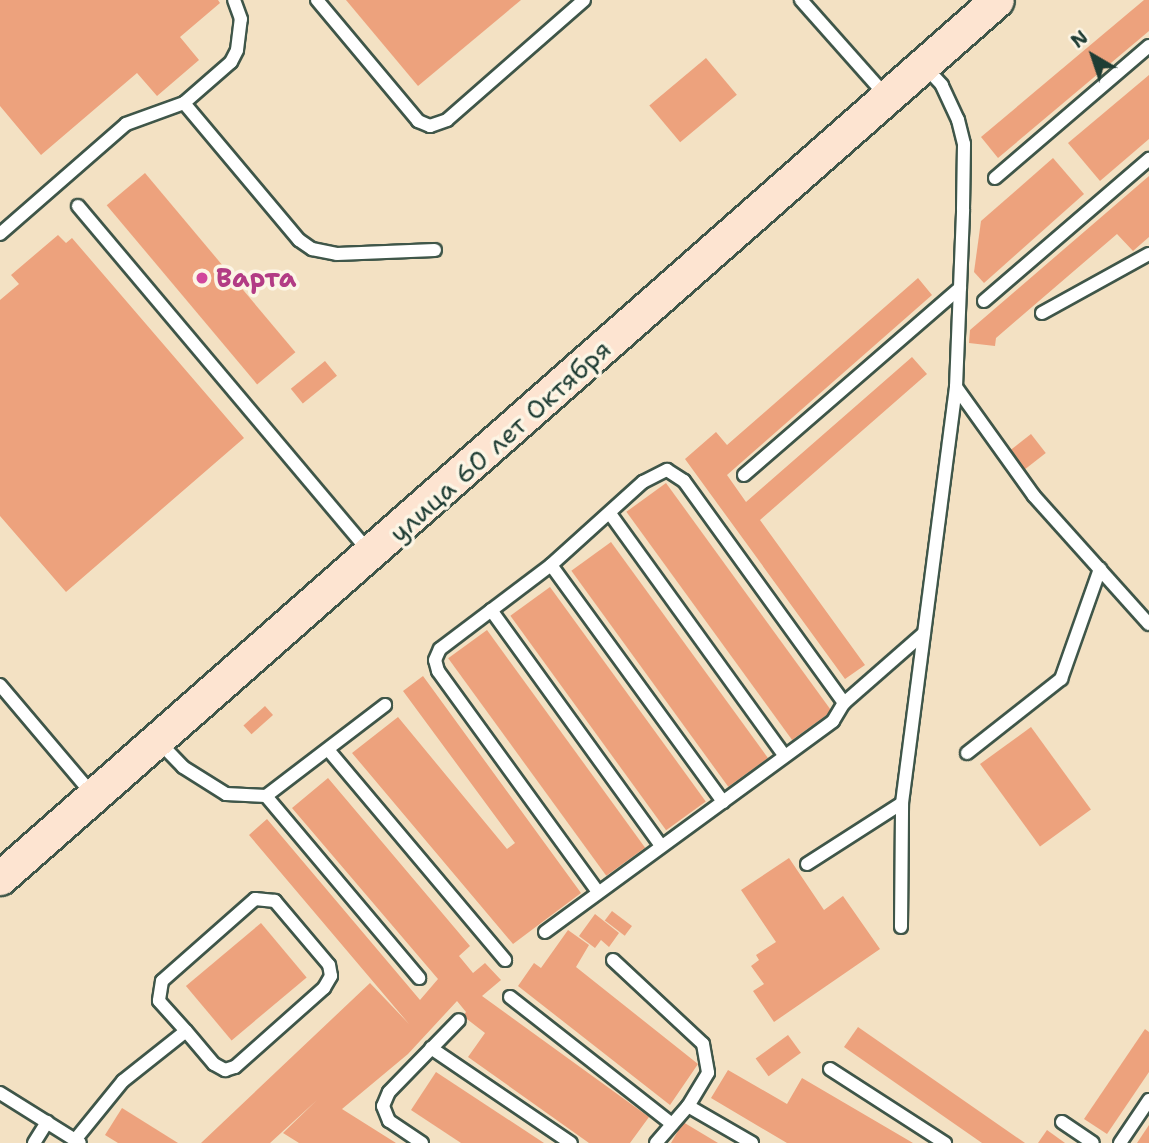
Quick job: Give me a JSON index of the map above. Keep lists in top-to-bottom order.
{
  "streets": {
    "main road": ["улица 60 лет Октября"]
  },
  "places": ["Варта"],
  "north": "top left"
}
